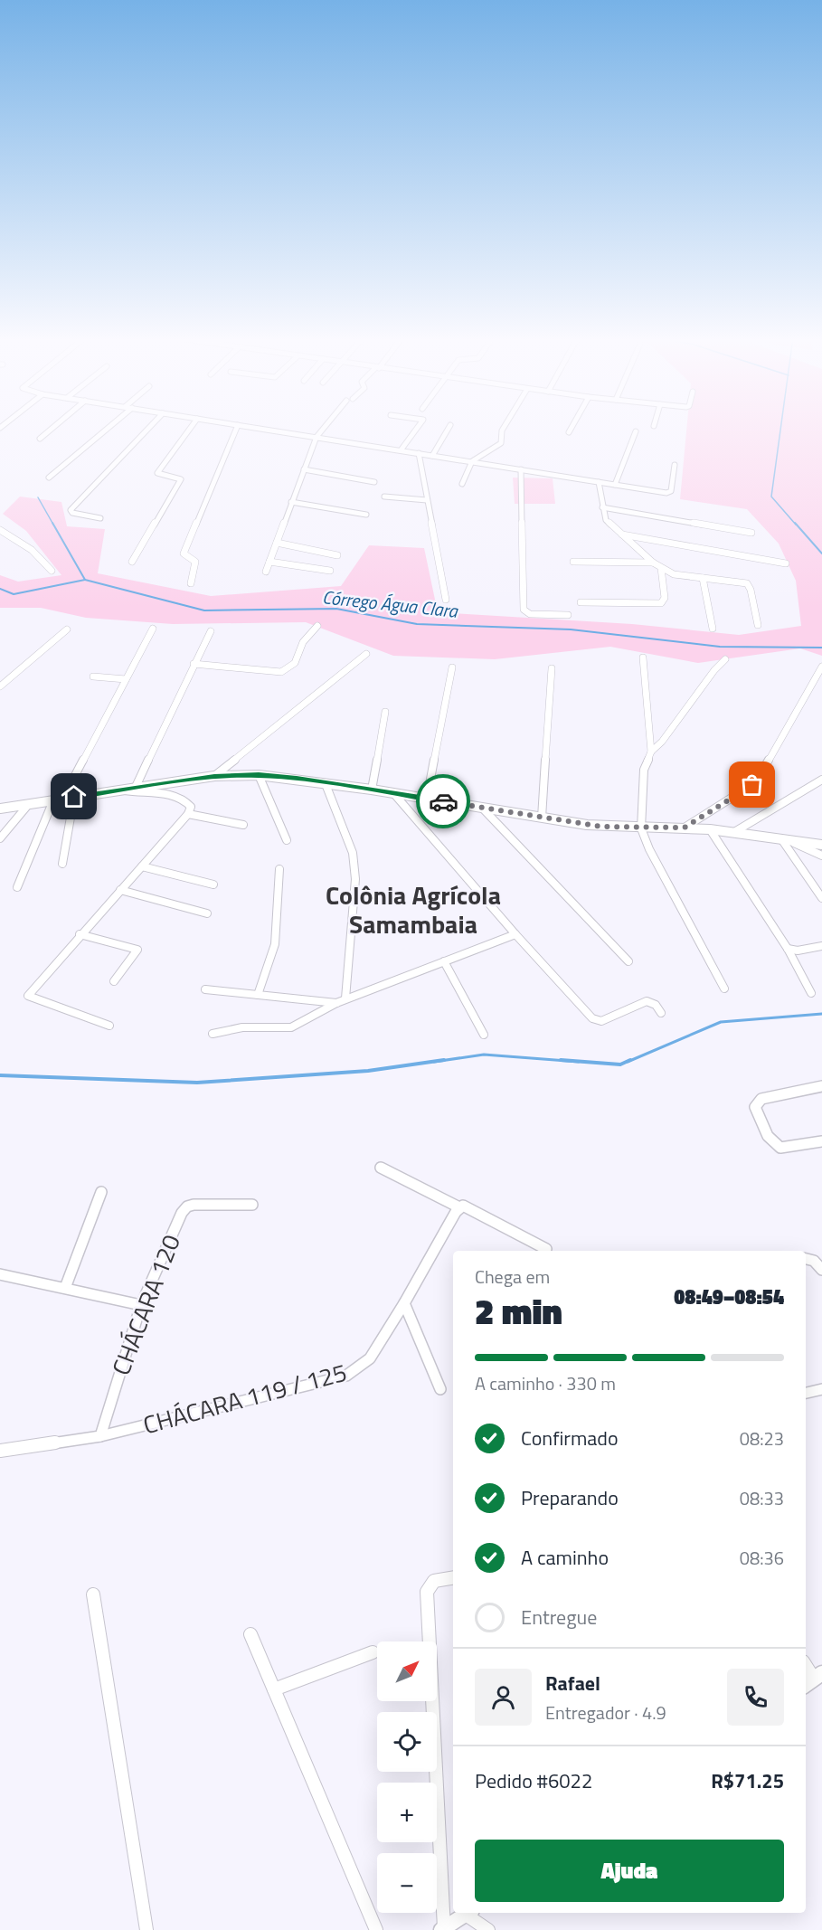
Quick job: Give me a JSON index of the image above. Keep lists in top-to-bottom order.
{
  "streets": {
    "street": ["CHÁCARA 120", "CHÁCARA 119 / 125"]
  },
  "crossings": [
    ["CHÁCARA 120", "CHÁCARA 119 / 125"]
  ],
  "districts": ["Colônia Agrícola Samambaia"],
  "water": ["Córrego Água Clara"],
  "north": "top right",
  "page": {
    "heading": ["2 min", "Chega em", "08:49–08:54"],
    "panel": [
      "Rafael",
      "Entregador · 4.9",
      "Pedido #6022",
      "R$71.25"
    ],
    "bar": "A caminho · 330 m",
    "list": [
      ["Confirmado", "08:23"],
      ["Preparando", "08:33"],
      ["A caminho", "08:36"],
      "Entregue"
    ],
    "map_buttons": ["+", "−"],
    "buttons": "Ajuda"
  }
}
